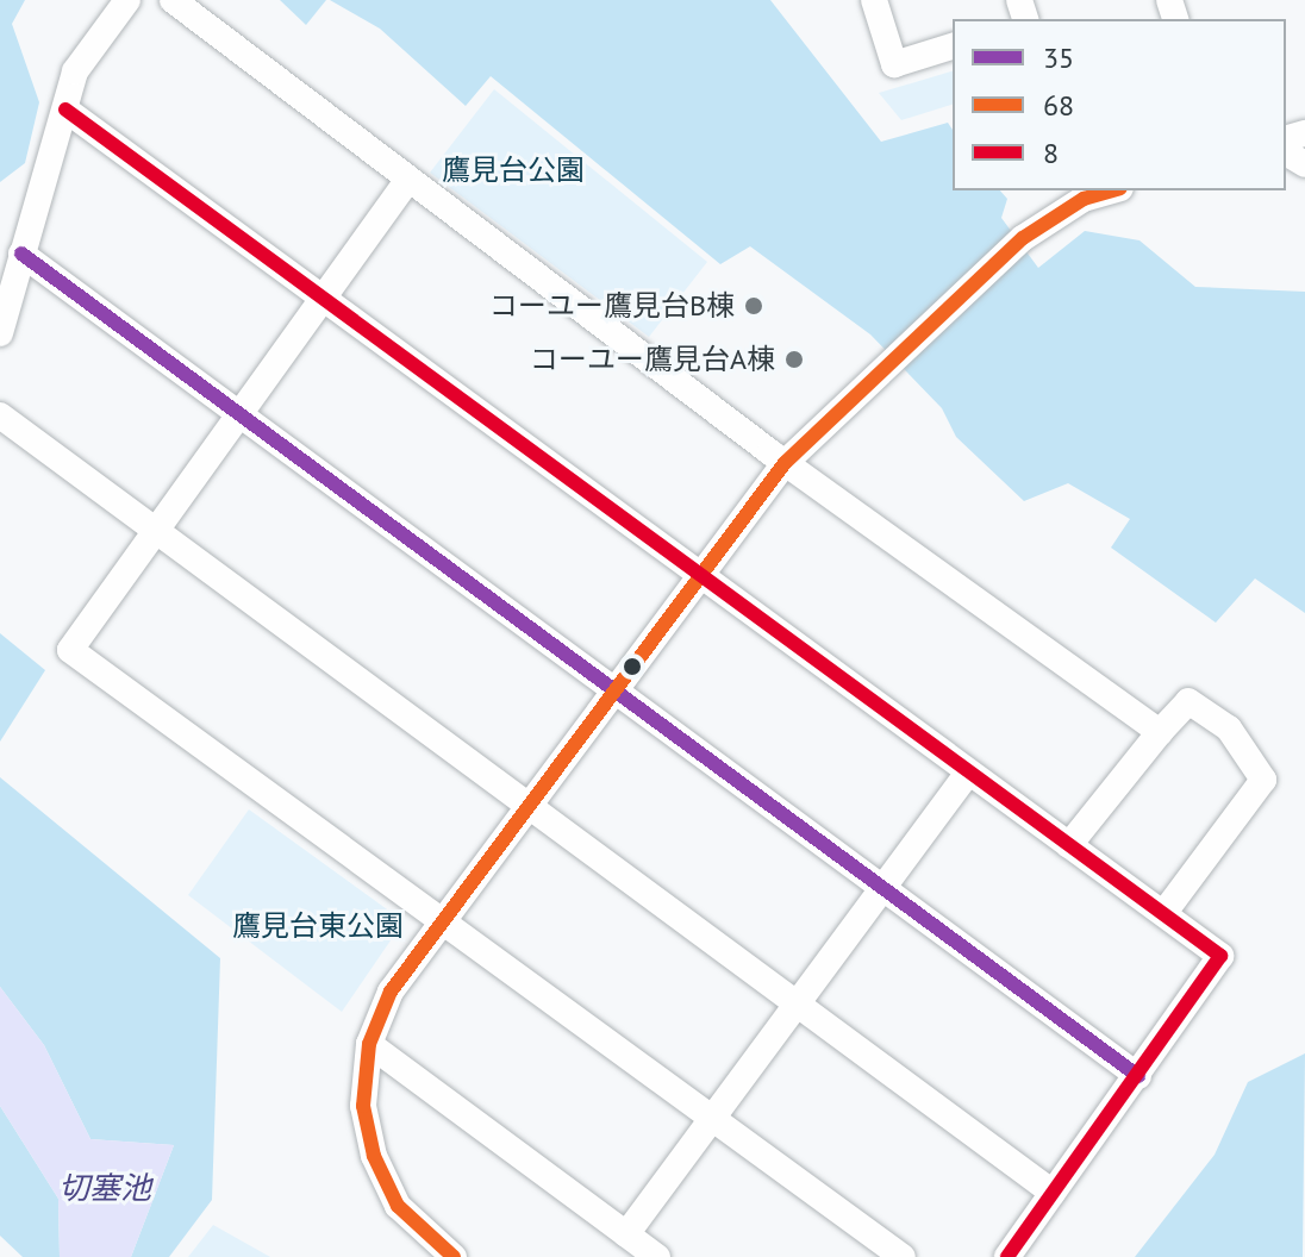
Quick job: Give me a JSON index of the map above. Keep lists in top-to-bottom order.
{
  "water": ["切塞池"],
  "parks": ["鷹見台公園", "鷹見台東公園"],
  "places": ["コーユー鷹見台B棟", "コーユー鷹見台A棟"],
  "lines": ["transit line 8", "transit line 68", "transit line 35"],
  "legend": ["35", "68", "8"]
}
